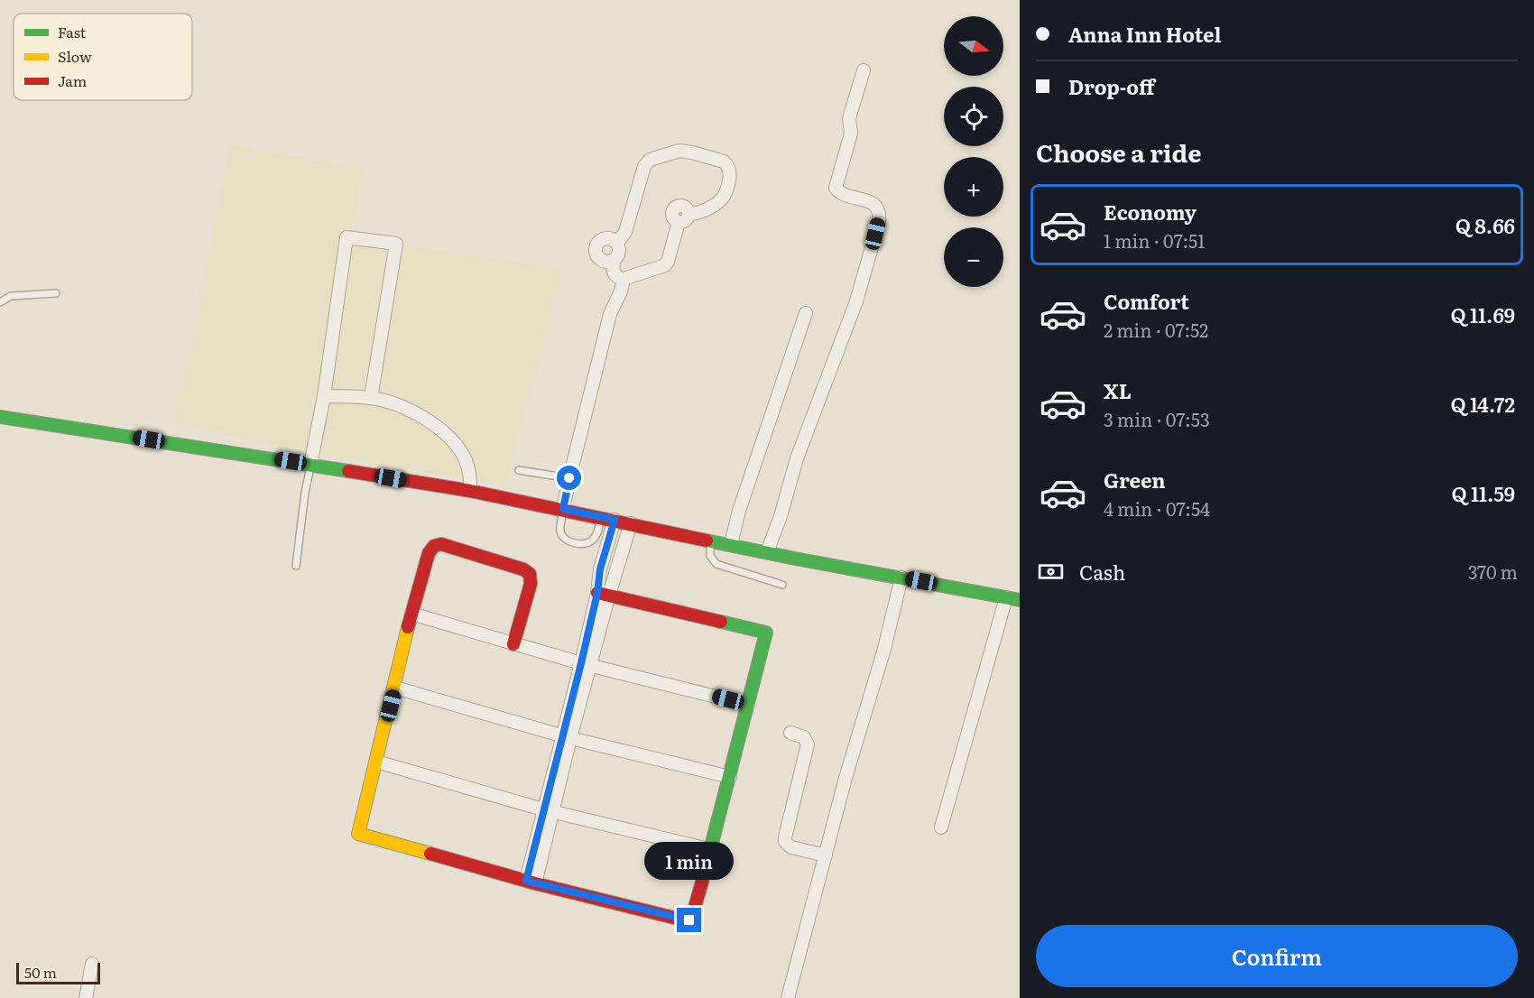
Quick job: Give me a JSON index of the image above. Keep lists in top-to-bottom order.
{
  "legend": ["Fast", "Slow", "Jam"],
  "scale_bar": "50 m",
  "north": "right",
  "page": {
    "banner": ["Anna Inn Hotel", "Drop-off"],
    "map_buttons": ["+", "−"],
    "heading": "Choose a ride",
    "list": [
      {
        "name": "Economy",
        "note": "1 min · 07:51",
        "value": "Q 8.66"
      },
      {
        "name": "Comfort",
        "note": "2 min · 07:52",
        "value": "Q 11.69"
      },
      {
        "name": "XL",
        "note": "3 min · 07:53",
        "value": "Q 14.72"
      },
      {
        "name": "Green",
        "note": "4 min · 07:54",
        "value": "Q 11.59"
      }
    ],
    "pay": ["Cash", "370 m"],
    "bubble": "1 min",
    "buttons": "Confirm",
    "scale": "50 m"
  }
}
